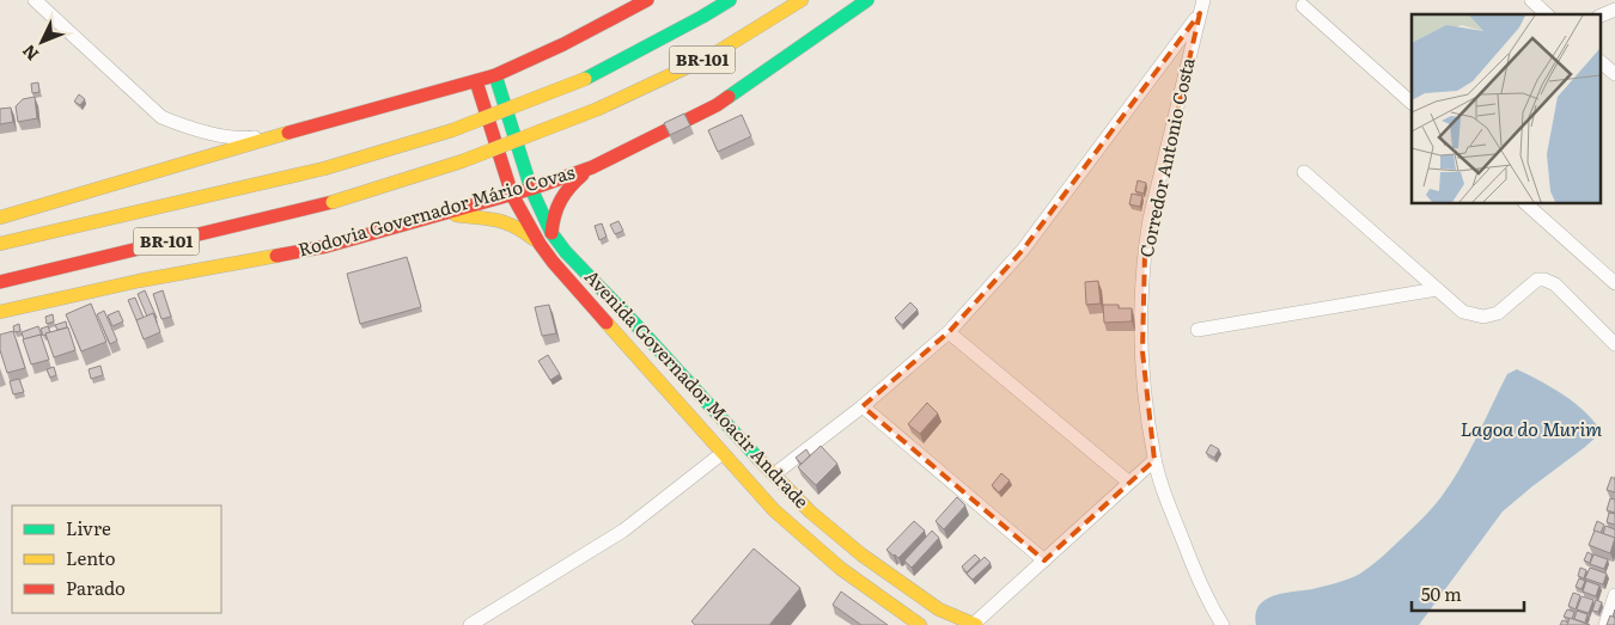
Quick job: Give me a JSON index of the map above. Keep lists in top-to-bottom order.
{
  "streets": {
    "main road": ["BR-101", "Rodovia Governador Mário Covas", "Avenida Governador Moacir Andrade"],
    "street": ["Corredor Antonio Costa"]
  },
  "crossings": [
    ["Rodovia Governador Mário Covas", "Avenida Governador Moacir Andrade"]
  ],
  "water": ["Lagoa do Murim"],
  "legend": ["Livre", "Lento", "Parado"],
  "scale_bar": "50 m",
  "north": "bottom left"
}
